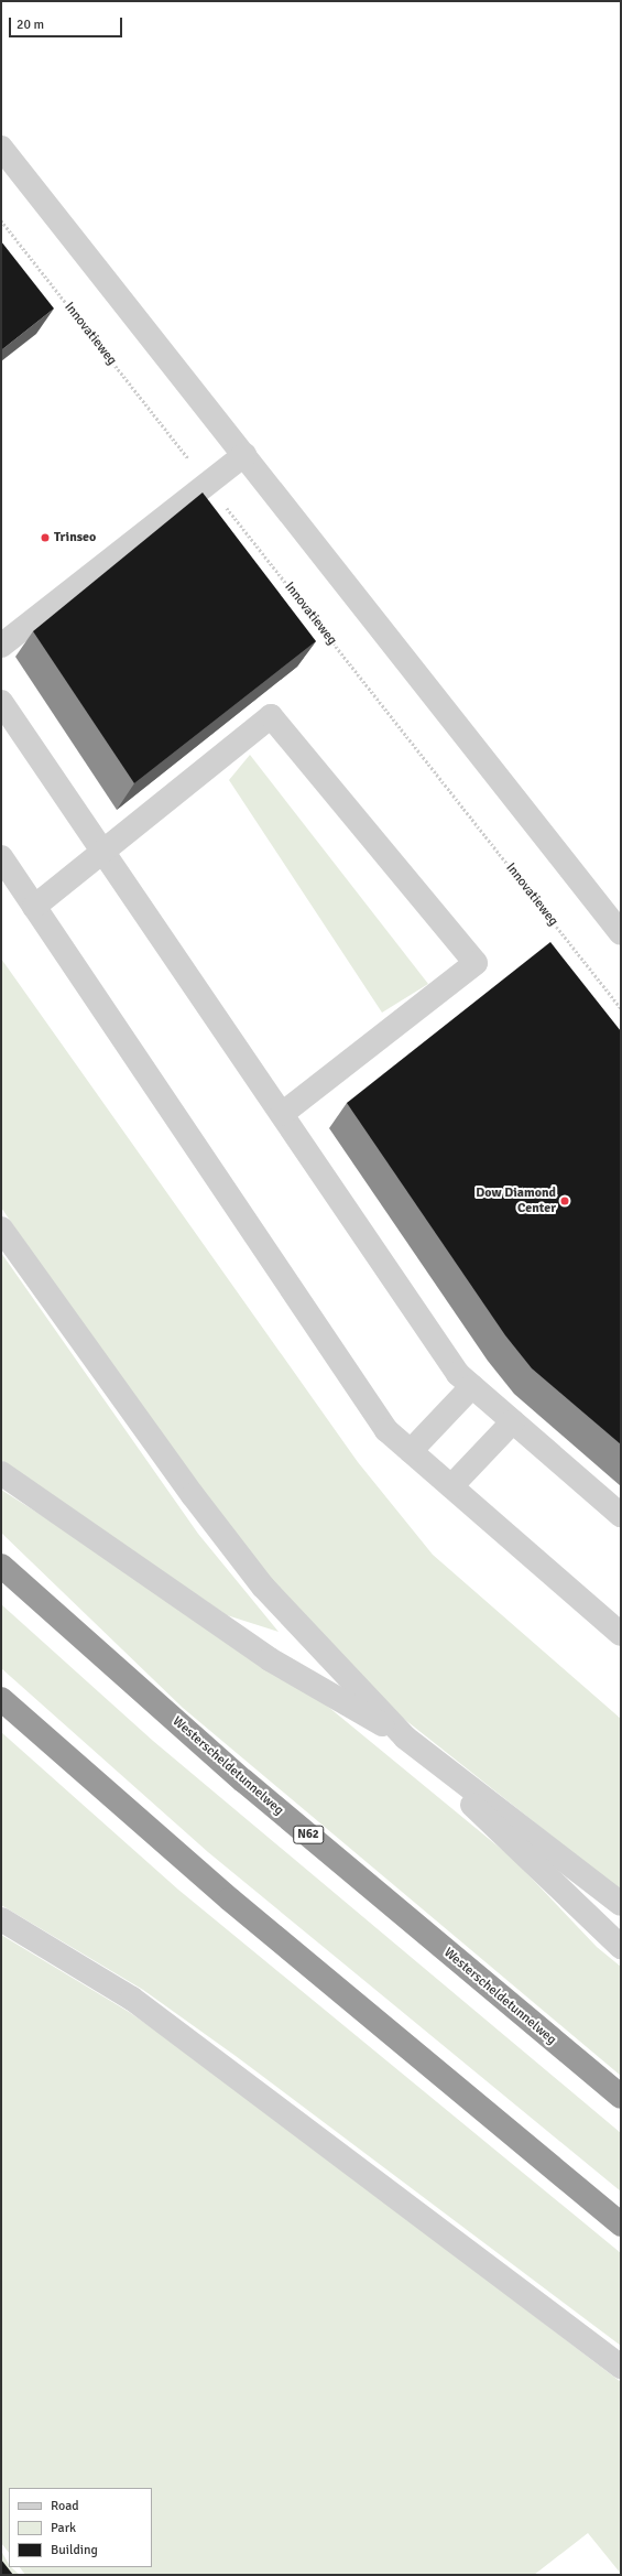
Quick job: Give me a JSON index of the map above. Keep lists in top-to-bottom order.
{
  "streets": {
    "highway": ["Westerscheldetunnelweg", "N62"],
    "path": ["Innovatieweg"]
  },
  "places": ["Trinseo", "Dow Diamond Center"],
  "legend": ["Road", "Park", "Building"],
  "scale_bar": "20 m"
}
